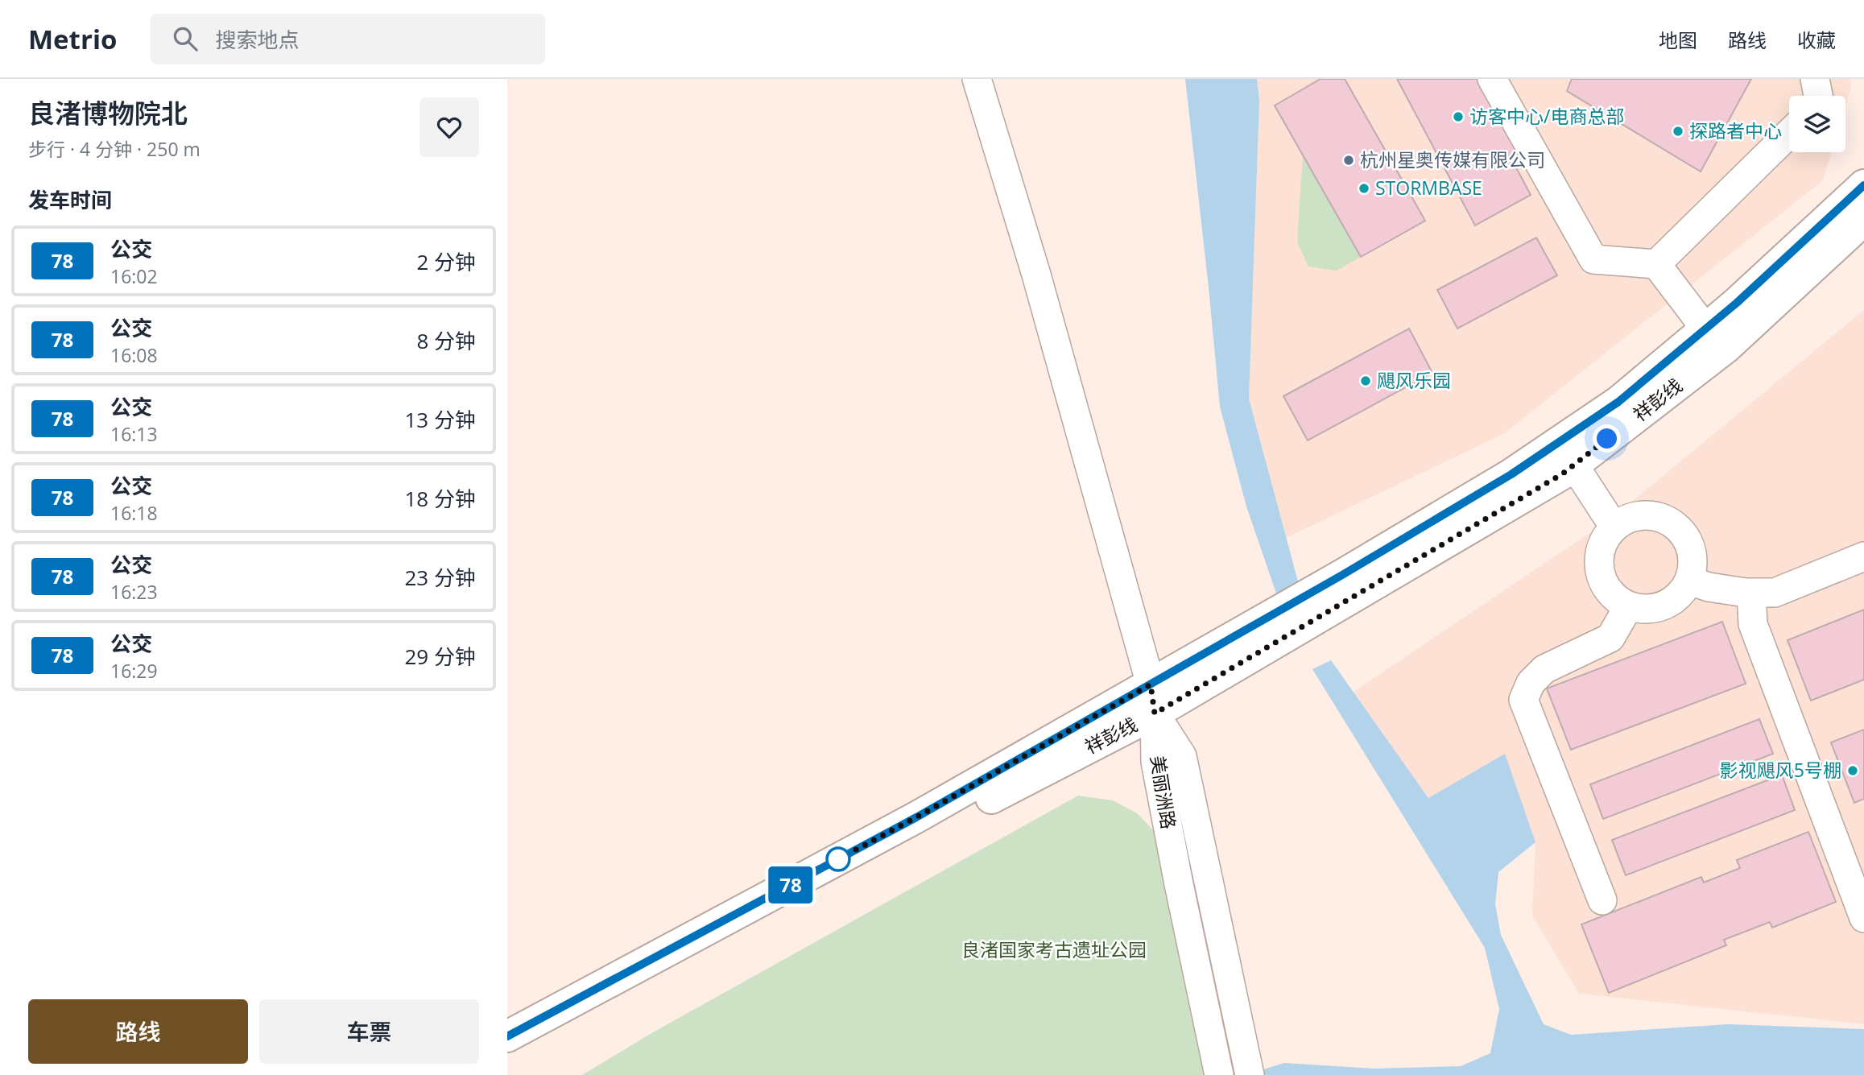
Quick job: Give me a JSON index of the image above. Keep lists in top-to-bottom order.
{
  "streets": {
    "main road": ["祥彭线"],
    "street": ["美丽洲路"]
  },
  "crossings": [
    ["祥彭线", "美丽洲路"]
  ],
  "parks": ["良渚国家考古遗址公园"],
  "places": [
    "访客中心/电商总部",
    "探路者中心",
    "杭州星奥传媒有限公司",
    "STORMBASE",
    "飓风乐园",
    "影视飓风5号棚"
  ],
  "lines": ["bus line 78"],
  "page": {
    "header": "Metrio",
    "search": "搜索地点",
    "nav": ["地图", "路线", "收藏"],
    "heading": [
      ["良渚博物院北", "步行 · 4 分钟 · 250 m"],
      "发车时间"
    ],
    "on_map": "78",
    "list": [
      {
        "mark": "78",
        "name": "公交",
        "note": "16:02",
        "value": "2 分钟"
      },
      {
        "mark": "78",
        "name": "公交",
        "note": "16:08",
        "value": "8 分钟"
      },
      {
        "mark": "78",
        "name": "公交",
        "note": "16:13",
        "value": "13 分钟"
      },
      {
        "mark": "78",
        "name": "公交",
        "note": "16:18",
        "value": "18 分钟"
      },
      {
        "mark": "78",
        "name": "公交",
        "note": "16:23",
        "value": "23 分钟"
      },
      {
        "mark": "78",
        "name": "公交",
        "note": "16:29",
        "value": "29 分钟"
      }
    ],
    "buttons": ["路线", "车票"]
  }
}
